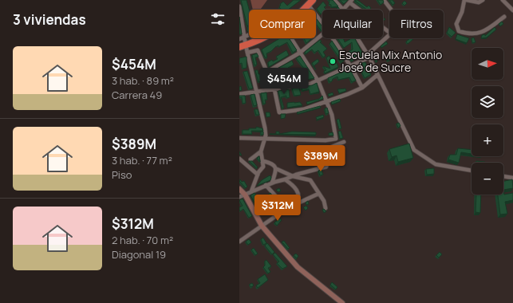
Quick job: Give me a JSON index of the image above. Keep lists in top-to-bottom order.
{
  "places": ["Escuela Mix Antonio José de Sucre"],
  "north": "right",
  "page": {
    "heading": "3 viviendas",
    "chip": ["Comprar", "Alquilar", "Filtros"],
    "list": [
      {
        "name": "$454M",
        "note": "3 hab. · 89 m² · Carrera 49"
      },
      {
        "name": "$389M",
        "note": "3 hab. · 77 m² · Piso"
      },
      {
        "name": "$312M",
        "note": "2 hab. · 70 m² · Diagonal 19"
      }
    ],
    "map_buttons": ["+", "−"],
    "price": ["$454M", "$389M", "$312M"]
  }
}
